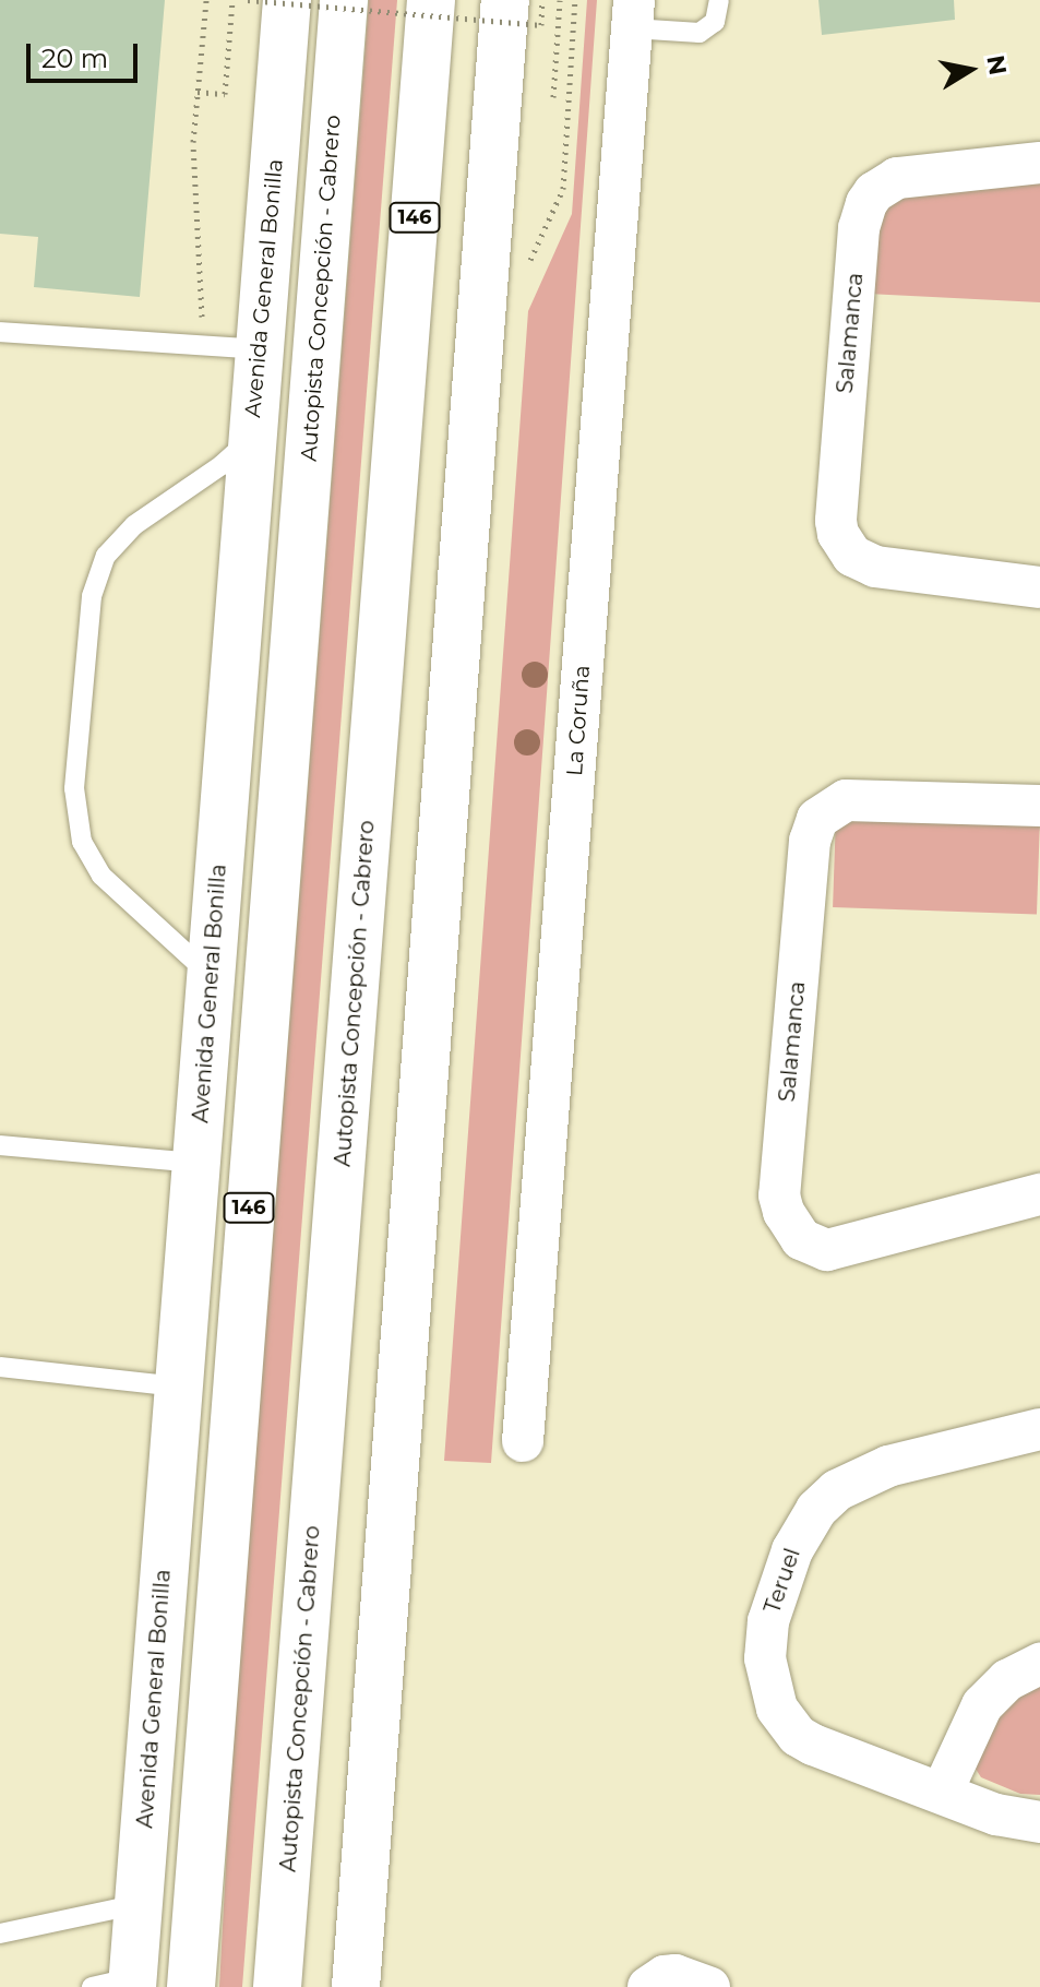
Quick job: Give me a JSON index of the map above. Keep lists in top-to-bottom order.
{
  "streets": {
    "main road": ["146", "Avenida General Bonilla", "Autopista Concepción - Cabrero"],
    "street": ["Salamanca", "La Coruña", "Teruel"]
  },
  "scale_bar": "20 m",
  "north": "right"
}
